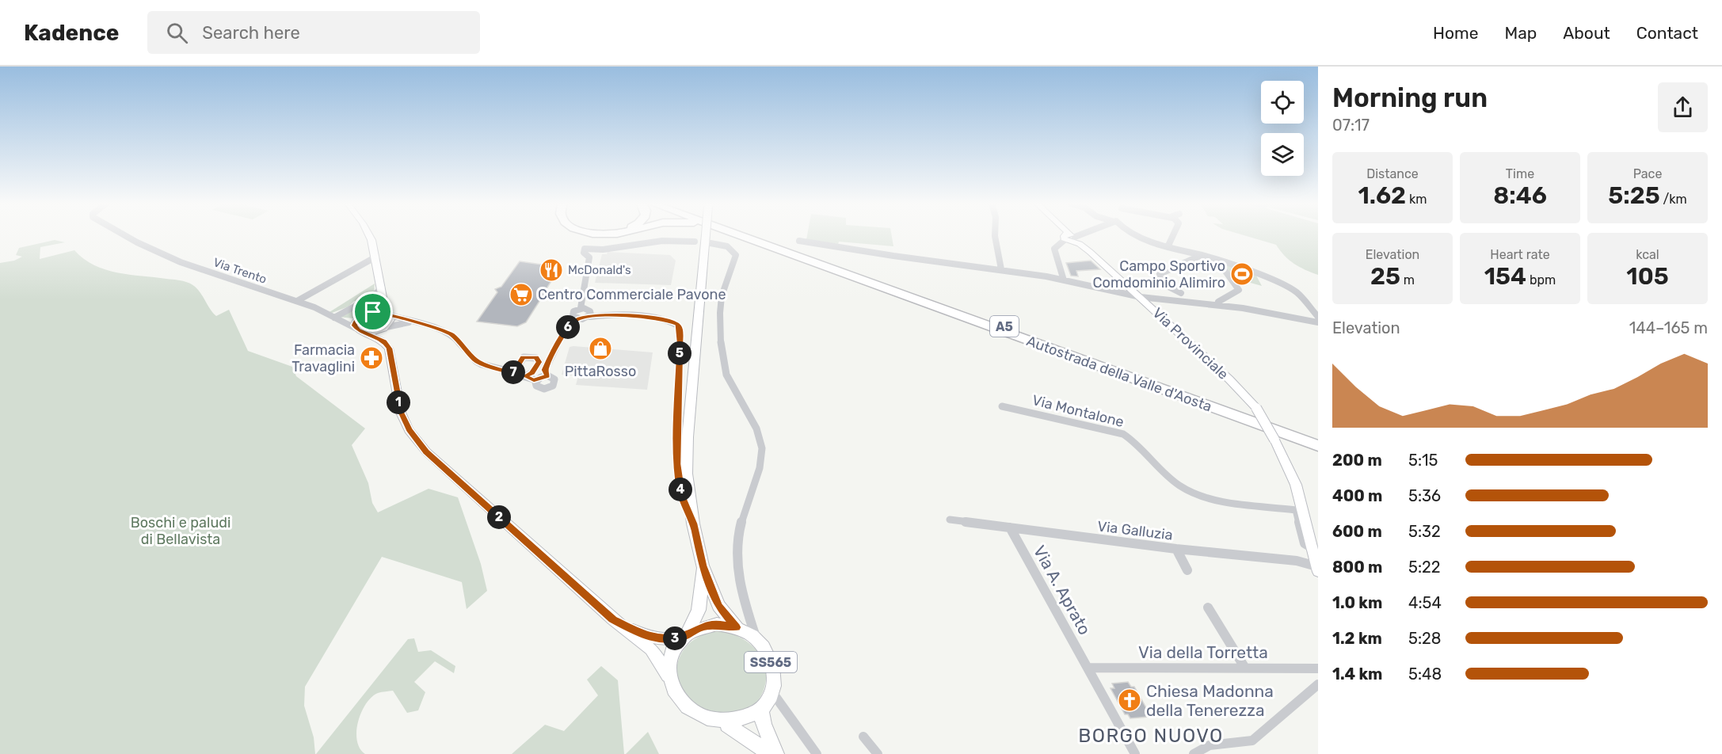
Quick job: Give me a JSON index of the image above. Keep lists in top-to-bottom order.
{
  "streets": {
    "highway": ["A5", "Autostrada della Valle d'Aosta"],
    "main road": ["Via Provinciale", "SS565"],
    "street": [
      "Via Trento",
      "Via Montalone",
      "Via Galluzia",
      "Via A. Aprato",
      "Via della Torretta"
    ]
  },
  "crossings": [
    ["Via Provinciale", "Via Montalone"],
    ["Via Provinciale", "Via Galluzia"],
    ["Via Galluzia", "Via A. Aprato"],
    ["Via A. Aprato", "Via della Torretta"]
  ],
  "districts": ["BORGO NUOVO"],
  "parks": ["Boschi e paludi di Bellavista"],
  "places": {
    "restaurant": ["McDonald's"],
    "sports": ["Campo Sportivo Comdominio Alimiro"],
    "supermarket": ["Centro Commerciale Pavone"],
    "shop": ["PittaRosso"],
    "pharmacy": ["Farmacia Travaglini"],
    "church": ["Chiesa Madonna della Tenerezza"]
  },
  "page": {
    "header": "Kadence",
    "search": "Search here",
    "nav": [
      "Home",
      "Map",
      "About",
      "Contact"
    ],
    "heading": ["Morning run", "07:17"],
    "stats": [
      ["Distance", "1.62 km"],
      ["Time", "8:46"],
      ["Pace", "5:25 /km"],
      ["Elevation", "25 m"],
      ["Heart rate", "154 bpm"],
      ["kcal", "105"]
    ],
    "chart": ["Elevation", "144–165 m"],
    "pins": [
      "6",
      "5",
      "7",
      "1",
      "4",
      "2",
      "3"
    ],
    "list": [
      {
        "name": "200 m",
        "note": "5:15"
      },
      {
        "name": "400 m",
        "note": "5:36"
      },
      {
        "name": "600 m",
        "note": "5:32"
      },
      {
        "name": "800 m",
        "note": "5:22"
      },
      {
        "name": "1.0 km",
        "note": "4:54"
      },
      {
        "name": "1.2 km",
        "note": "5:28"
      },
      {
        "name": "1.4 km",
        "note": "5:48"
      }
    ]
  }
}
